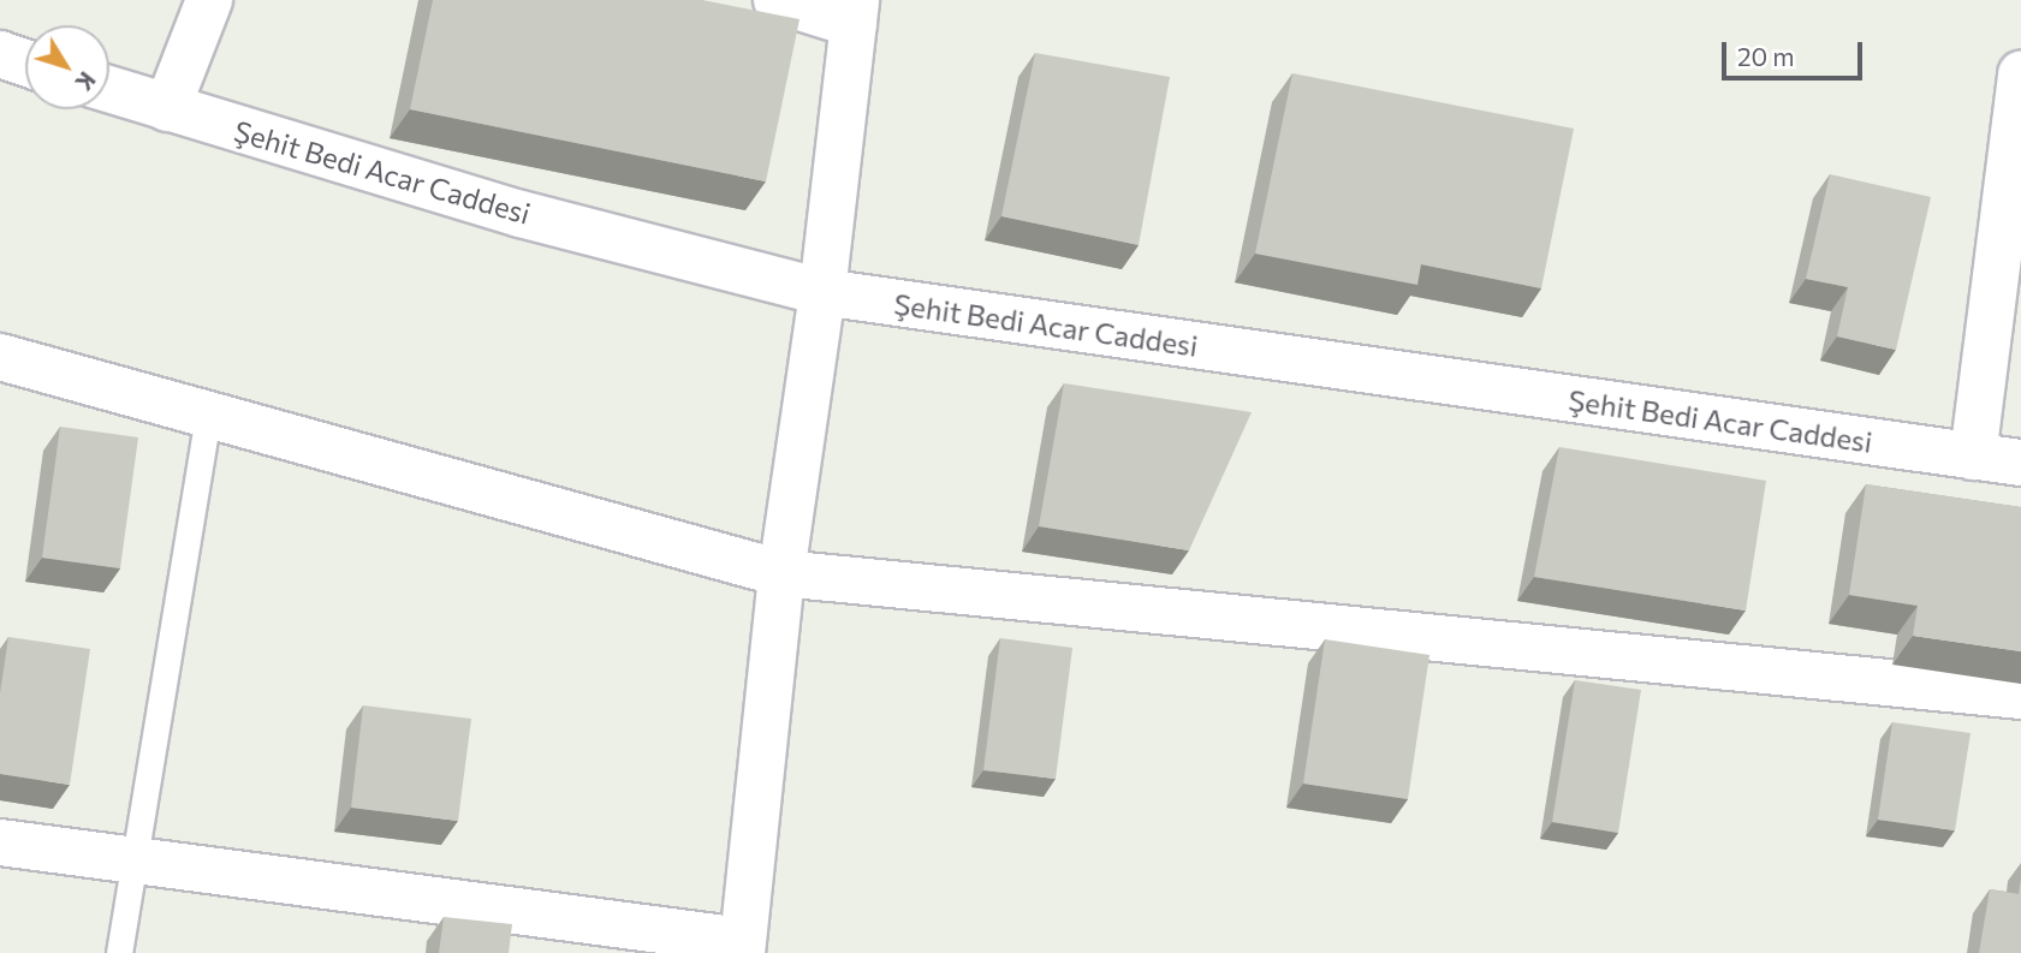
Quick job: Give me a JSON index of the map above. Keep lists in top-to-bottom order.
{
  "streets": {
    "street": ["Şehit Bedi Acar Caddesi"]
  },
  "scale_bar": "20 m",
  "north": "bottom right"
}
